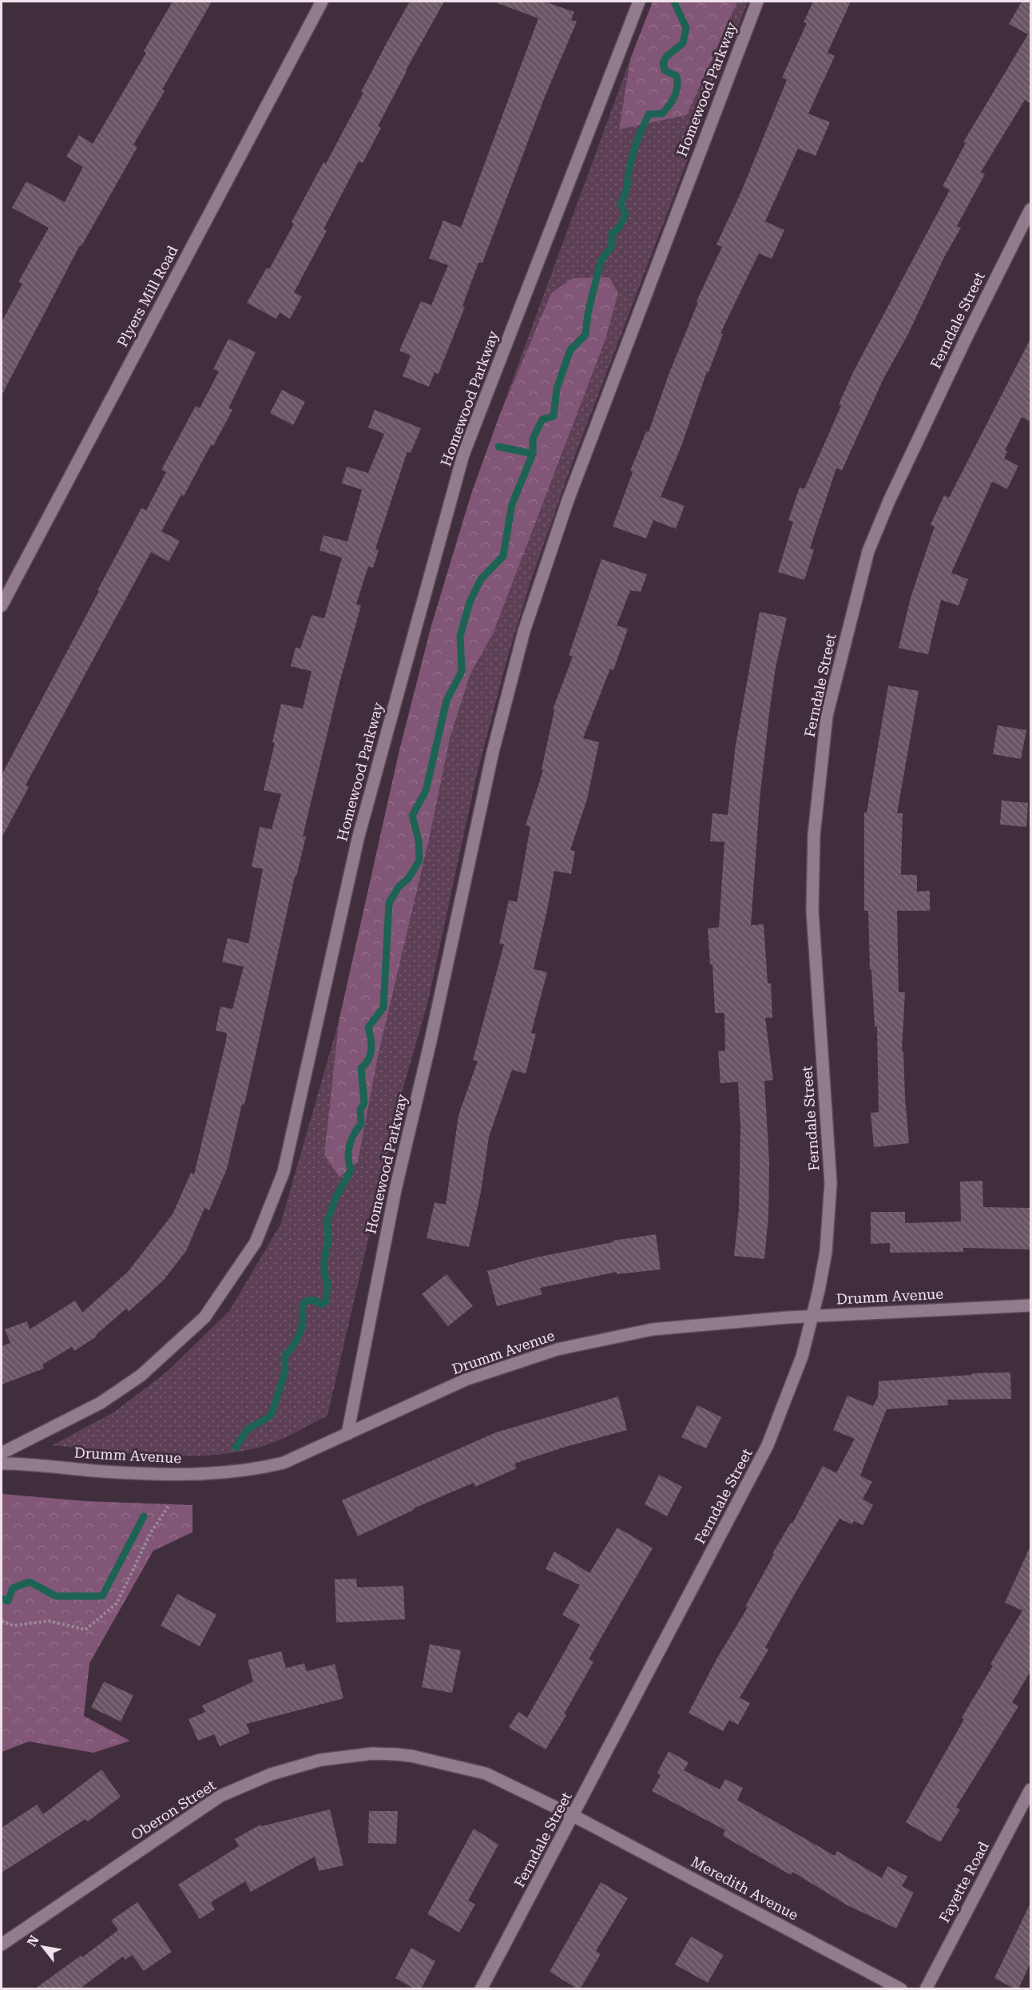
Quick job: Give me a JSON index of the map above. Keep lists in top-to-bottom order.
{
  "streets": {
    "street": [
      "Homewood Parkway",
      "Plyers Mill Road",
      "Ferndale Street",
      "Drumm Avenue",
      "Oberon Street",
      "Fayette Road",
      "Meredith Avenue"
    ]
  },
  "crossings": [
    ["Homewood Parkway", "Drumm Avenue"],
    ["Ferndale Street", "Drumm Avenue"],
    ["Ferndale Street", "Oberon Street"],
    ["Ferndale Street", "Meredith Avenue"],
    ["Oberon Street", "Meredith Avenue"]
  ],
  "north": "top left"
}
